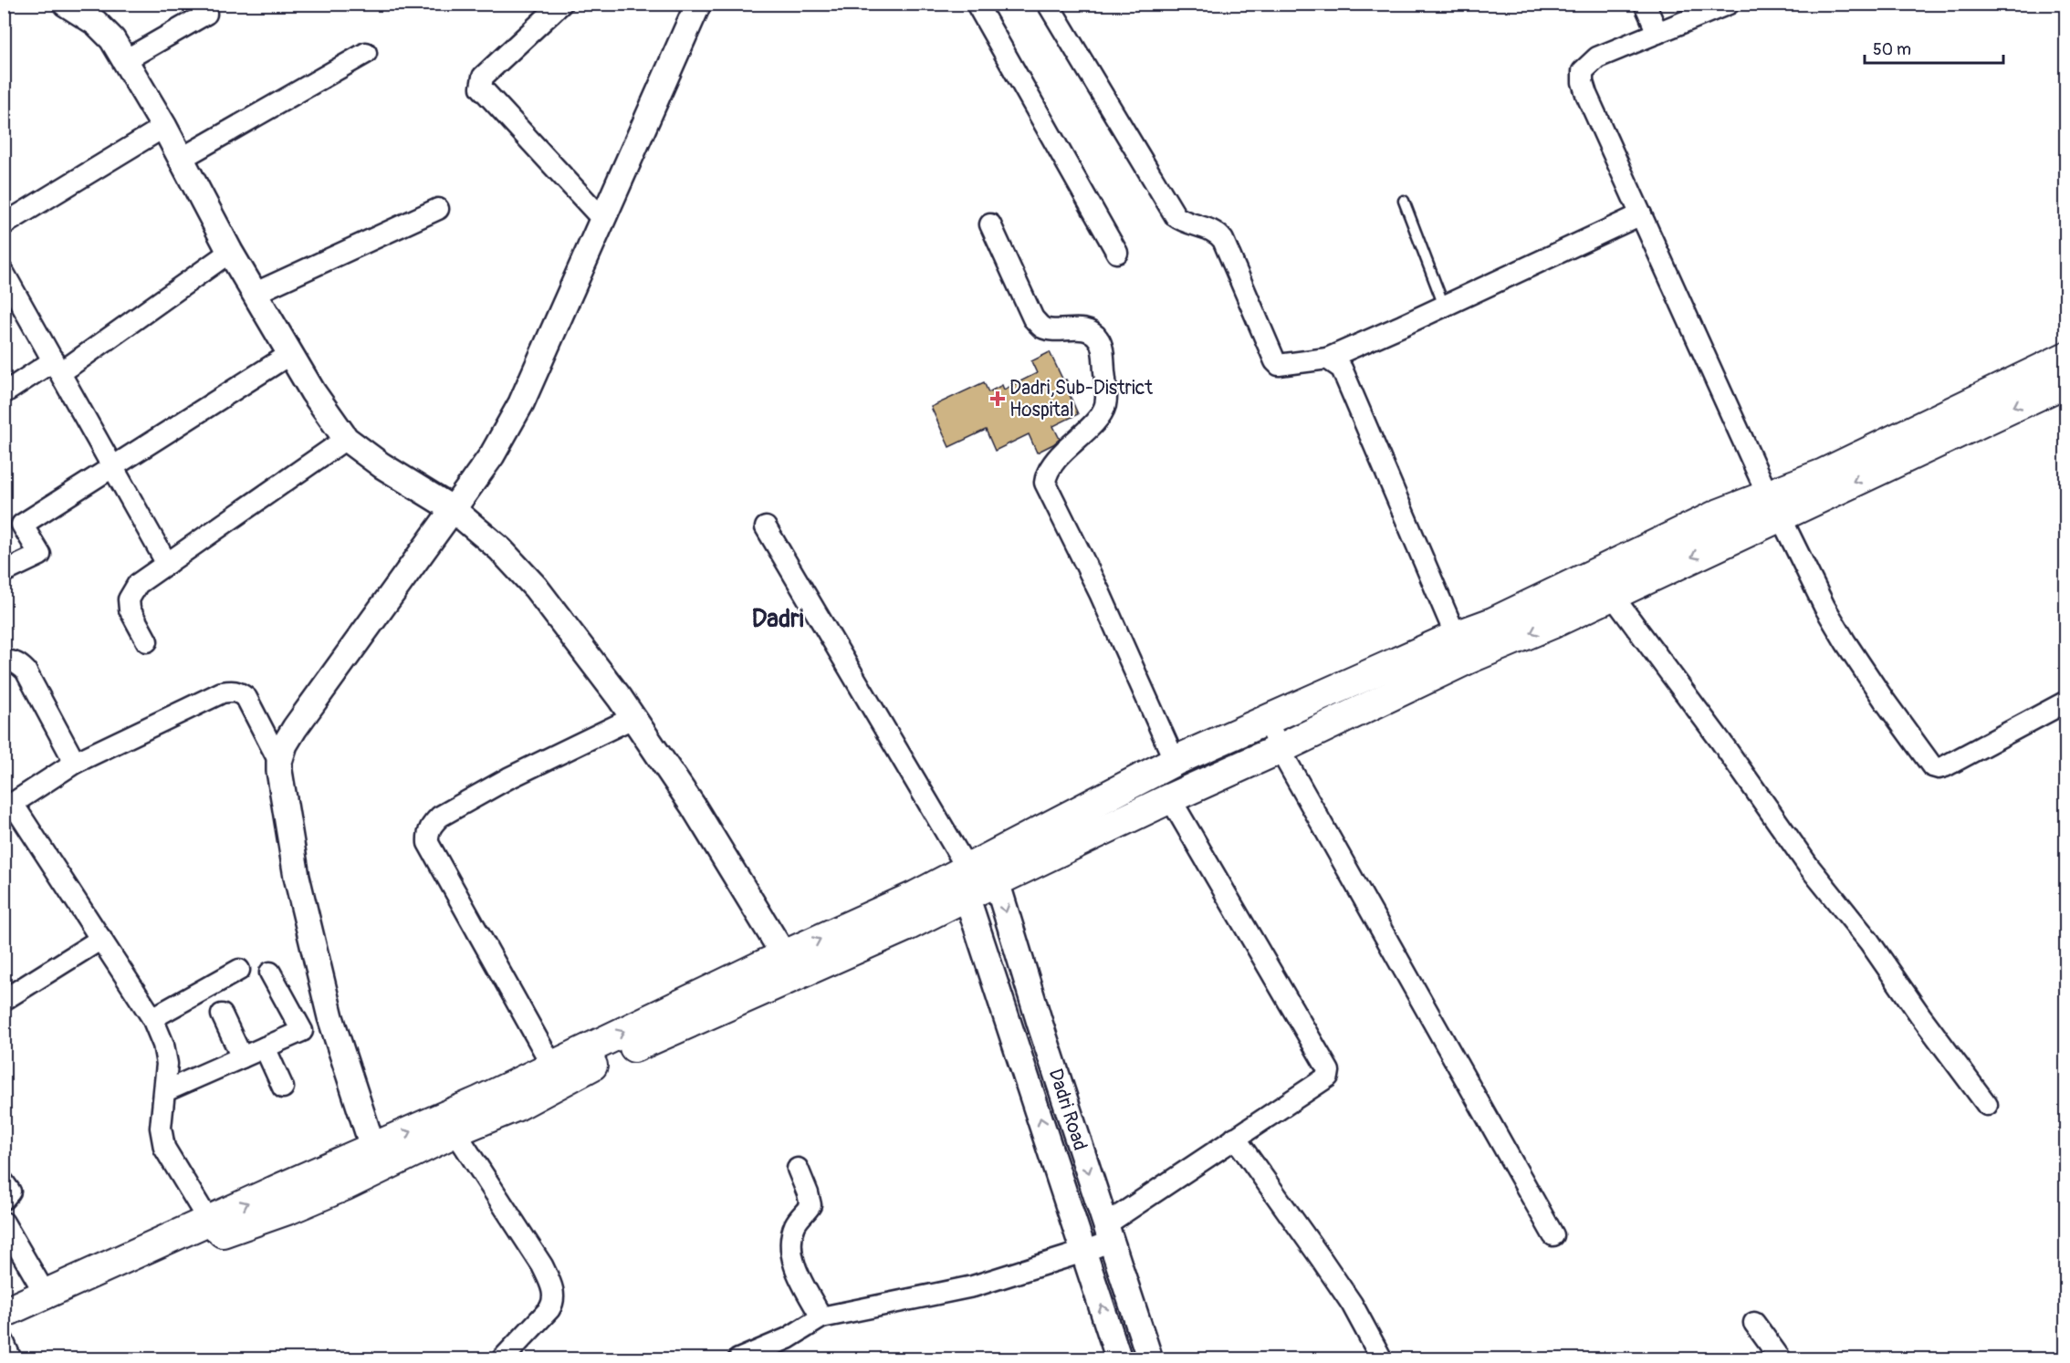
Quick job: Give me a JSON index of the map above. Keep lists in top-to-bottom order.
{
  "streets": {
    "street": ["Dadri Road"]
  },
  "districts": ["Dadri"],
  "places": {
    "health": ["Dadri,Sub-District Hospital"]
  },
  "scale_bar": "50 m"
}
